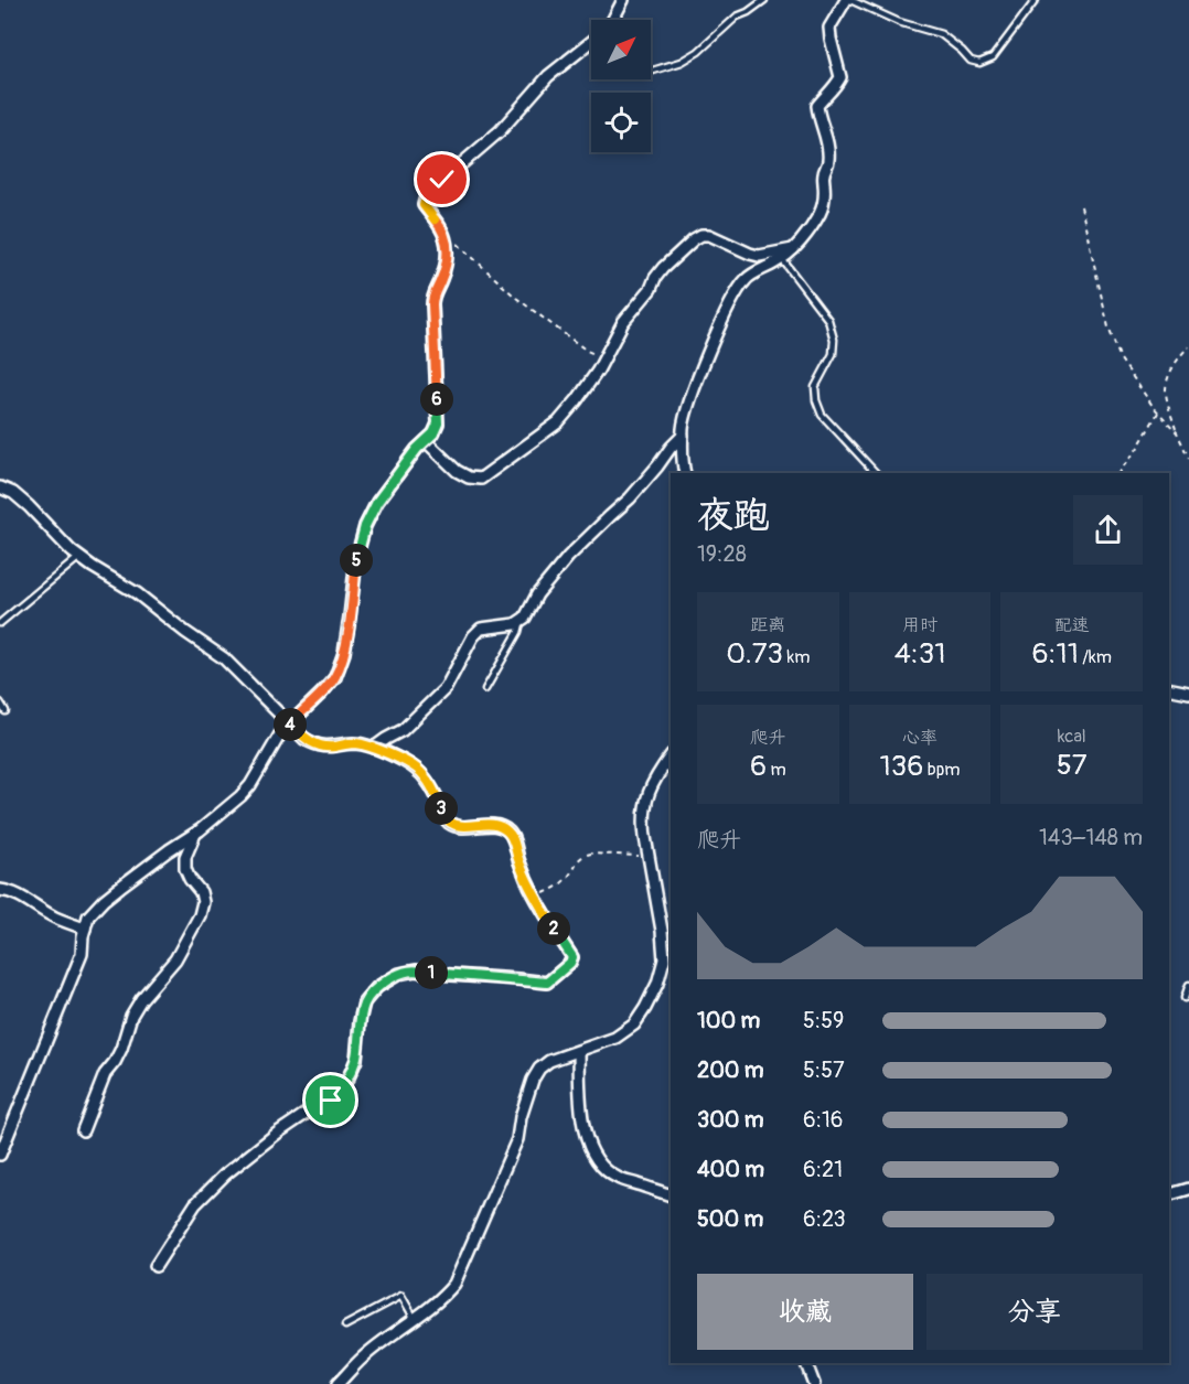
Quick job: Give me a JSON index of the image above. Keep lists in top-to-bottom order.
{
  "north": "top right",
  "page": {
    "pins": [
      "6",
      "5",
      "4",
      "3",
      "2",
      "1"
    ],
    "heading": ["夜跑", "19:28"],
    "stats": [
      ["距离", "0.73 km"],
      ["用时", "4:31"],
      ["配速", "6:11 /km"],
      ["爬升", "6 m"],
      ["心率", "136 bpm"],
      ["kcal", "57"]
    ],
    "chart": ["爬升", "143–148 m"],
    "list": [
      {
        "name": "100 m",
        "note": "5:59"
      },
      {
        "name": "200 m",
        "note": "5:57"
      },
      {
        "name": "300 m",
        "note": "6:16"
      },
      {
        "name": "400 m",
        "note": "6:21"
      },
      {
        "name": "500 m",
        "note": "6:23"
      }
    ],
    "buttons": ["收藏", "分享"]
  }
}
